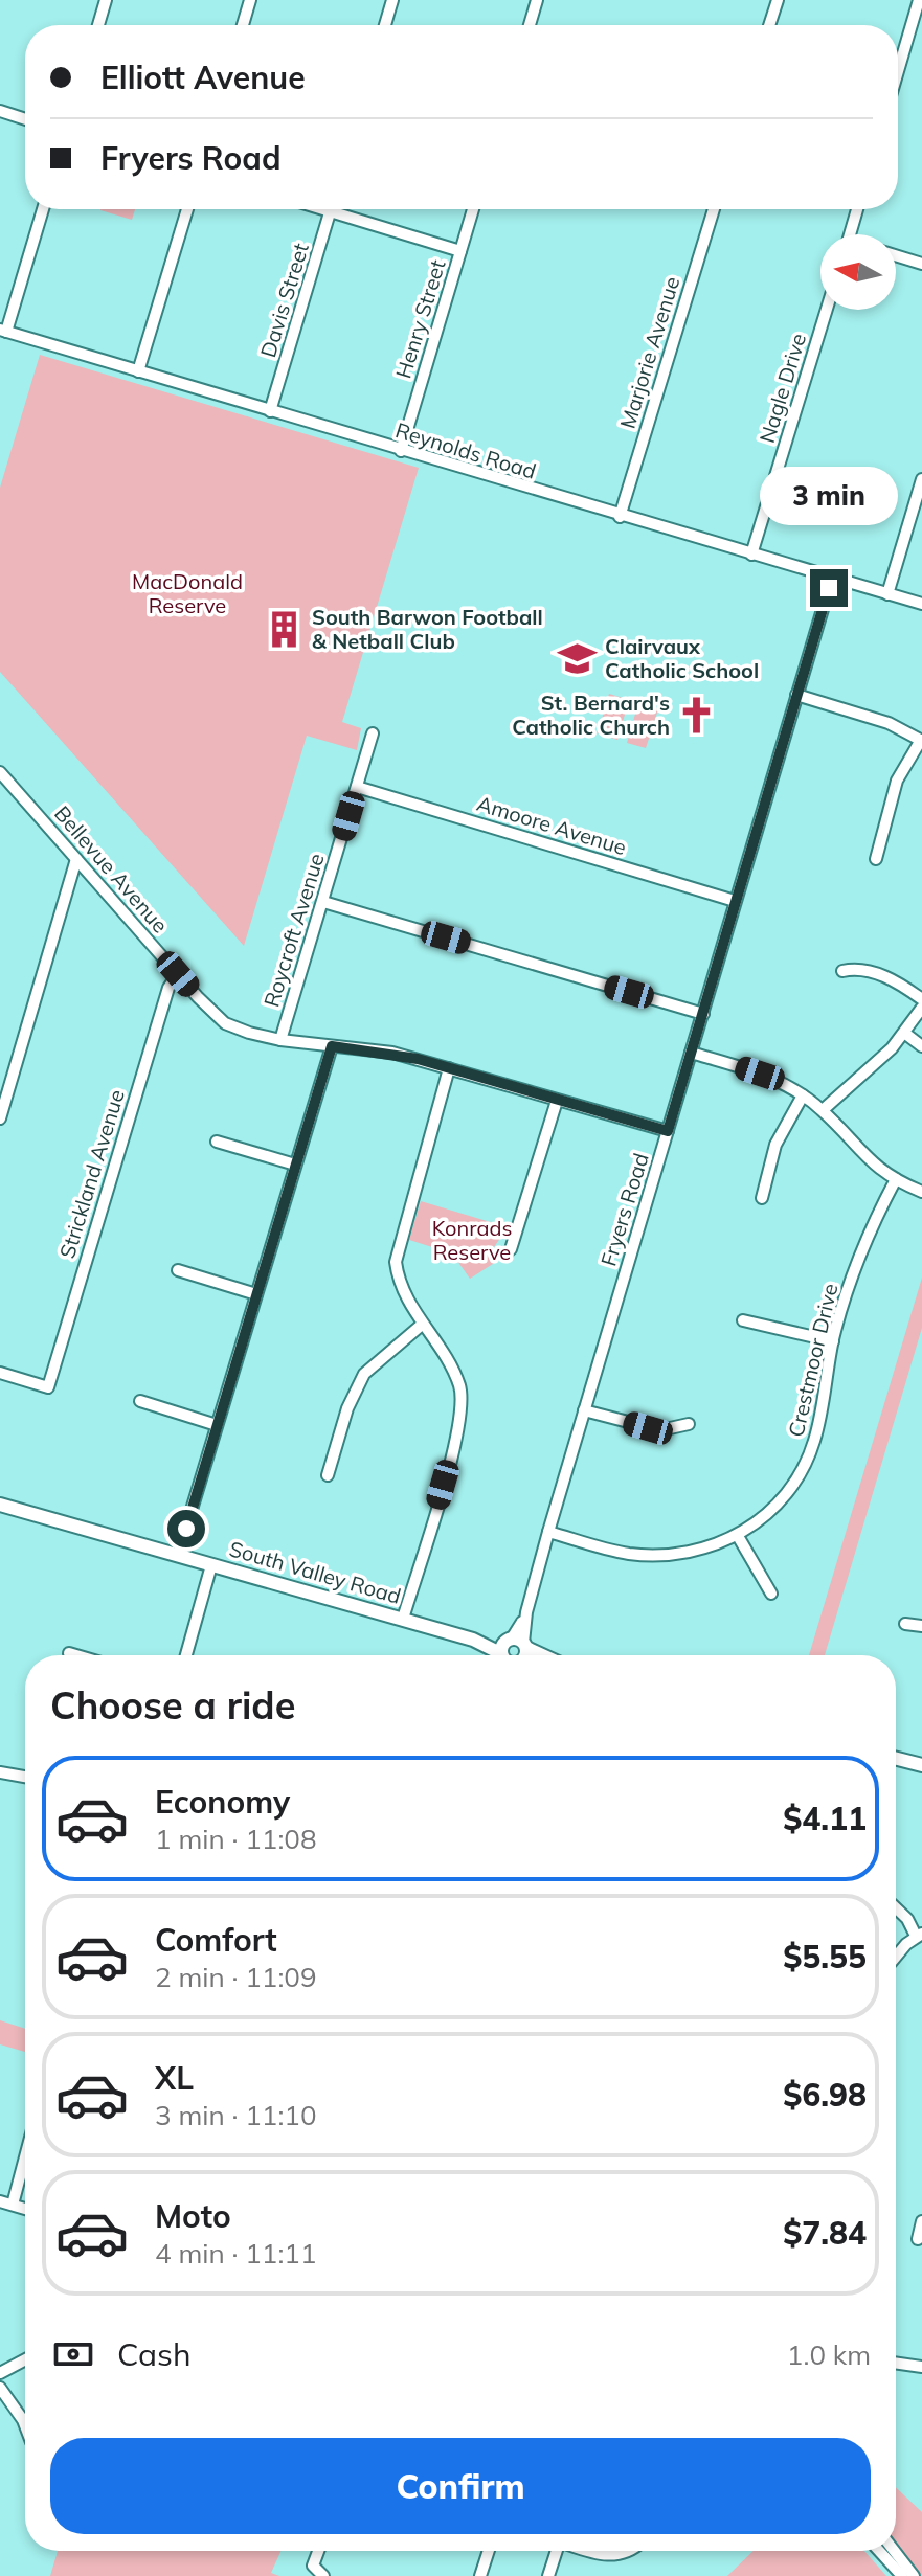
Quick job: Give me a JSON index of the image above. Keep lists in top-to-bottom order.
{
  "streets": {
    "main road": ["South Valley Road"],
    "street": [
      "Davis Street",
      "Henry Street",
      "Marjorie Avenue",
      "Nagle Drive",
      "Reynolds Road",
      "Amoore Avenue",
      "Bellevue Avenue",
      "Roycroft Avenue",
      "Strickland Avenue",
      "Fryers Road",
      "Crestmoor Drive"
    ]
  },
  "crossings": [
    ["Davis Street", "Reynolds Road"],
    ["Henry Street", "Reynolds Road"],
    ["Marjorie Avenue", "Reynolds Road"],
    ["Nagle Drive", "Reynolds Road"],
    ["Reynolds Road", "Fryers Road"],
    ["Amoore Avenue", "Roycroft Avenue"],
    ["Amoore Avenue", "Fryers Road"],
    ["Bellevue Avenue", "Roycroft Avenue"],
    ["Bellevue Avenue", "Strickland Avenue"],
    ["Bellevue Avenue", "Fryers Road"],
    ["Fryers Road", "Crestmoor Drive"],
    ["Fryers Road", "South Valley Road"]
  ],
  "parks": ["MacDonald Reserve", "Konrads Reserve"],
  "places": {
    "building": ["South Barwon Football & Netball Club"],
    "school or university": ["Clairvaux Catholic School"],
    "church": ["St. Bernard's Catholic Church"]
  },
  "north": "left",
  "page": {
    "banner": ["Elliott Avenue", "Fryers Road"],
    "bubble": "3 min",
    "heading": "Choose a ride",
    "list": [
      {
        "name": "Economy",
        "note": "1 min · 11:08",
        "value": "$4.11"
      },
      {
        "name": "Comfort",
        "note": "2 min · 11:09",
        "value": "$5.55"
      },
      {
        "name": "XL",
        "note": "3 min · 11:10",
        "value": "$6.98"
      },
      {
        "name": "Moto",
        "note": "4 min · 11:11",
        "value": "$7.84"
      }
    ],
    "pay": ["Cash", "1.0 km"],
    "buttons": "Confirm"
  }
}
